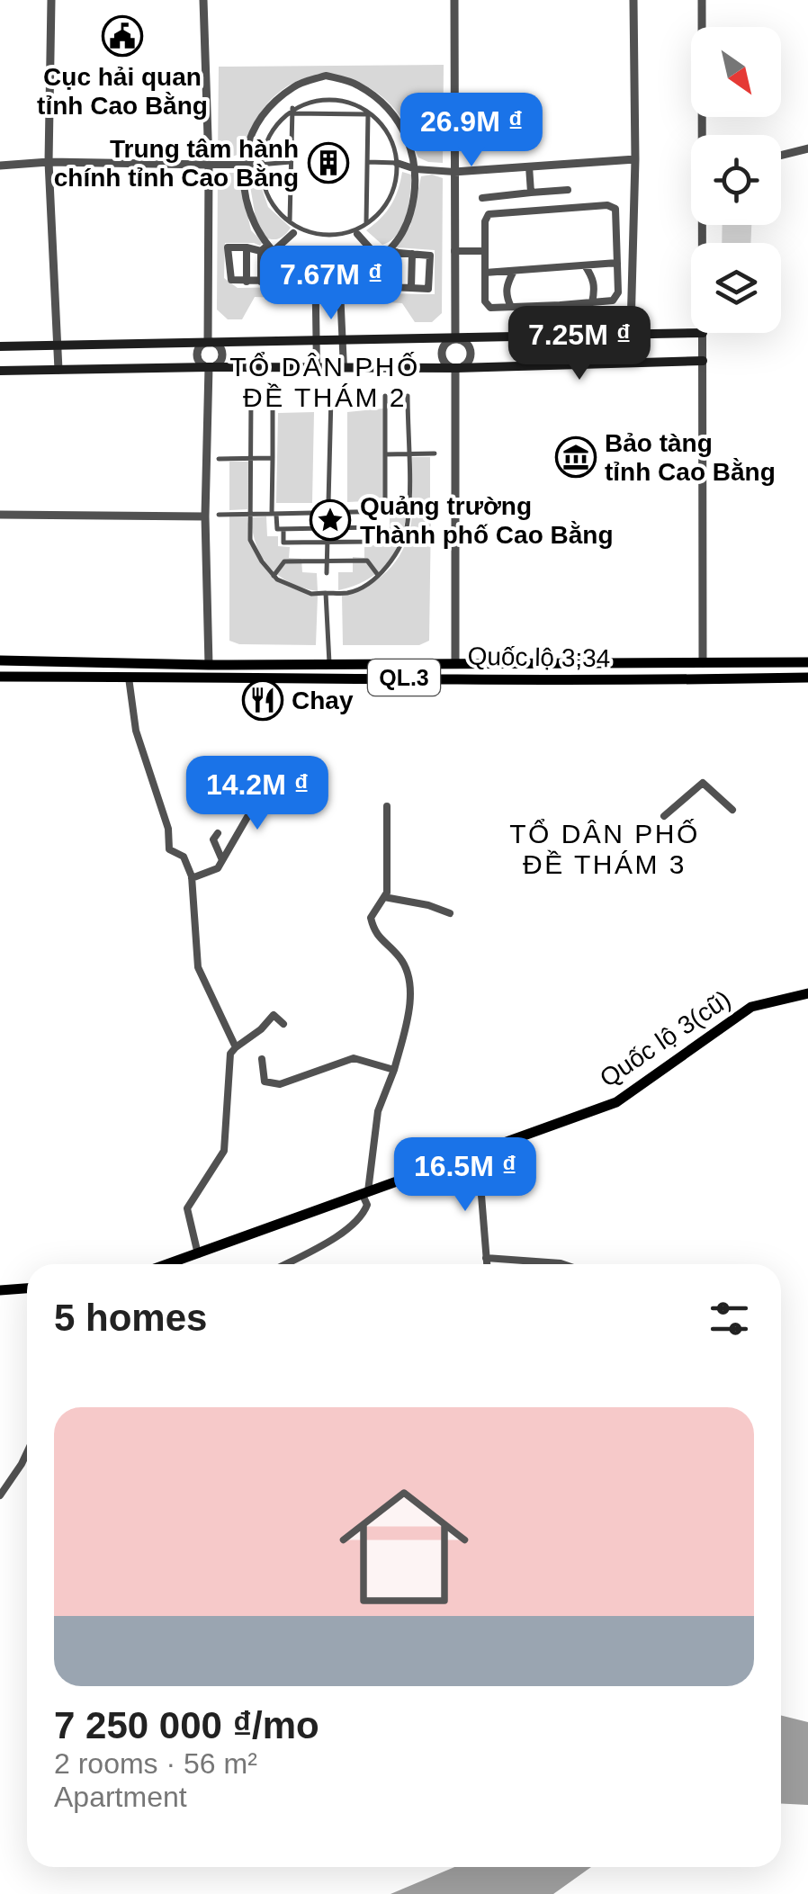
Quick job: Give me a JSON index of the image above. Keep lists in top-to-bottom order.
{
  "streets": {
    "main road": ["Quốc lộ 3;34", "QL.3", "Quốc lộ 3(cũ)"]
  },
  "districts": ["TỔ DÂN PHỐ ĐỀ THÁM 2", "TỔ DÂN PHỐ ĐỀ THÁM 3"],
  "places": {
    "public building": ["Cục hải quan tỉnh Cao Bằng"],
    "building": ["Trung tâm hành chính tỉnh Cao Bằng"],
    "museum": ["Bảo tàng tỉnh Cao Bằng"],
    "place": ["Quảng trường Thành phố Cao Bằng"],
    "restaurant": ["Chay"]
  },
  "north": "bottom right",
  "page": {
    "price": [
      "26.9M ₫",
      "7.67M ₫",
      "7.25M ₫",
      "14.2M ₫",
      "16.5M ₫"
    ],
    "heading": "5 homes",
    "list": [
      {
        "name": "7 250 000 ₫/mo",
        "note": "2 rooms · 56 m² · Apartment"
      }
    ]
  }
}
